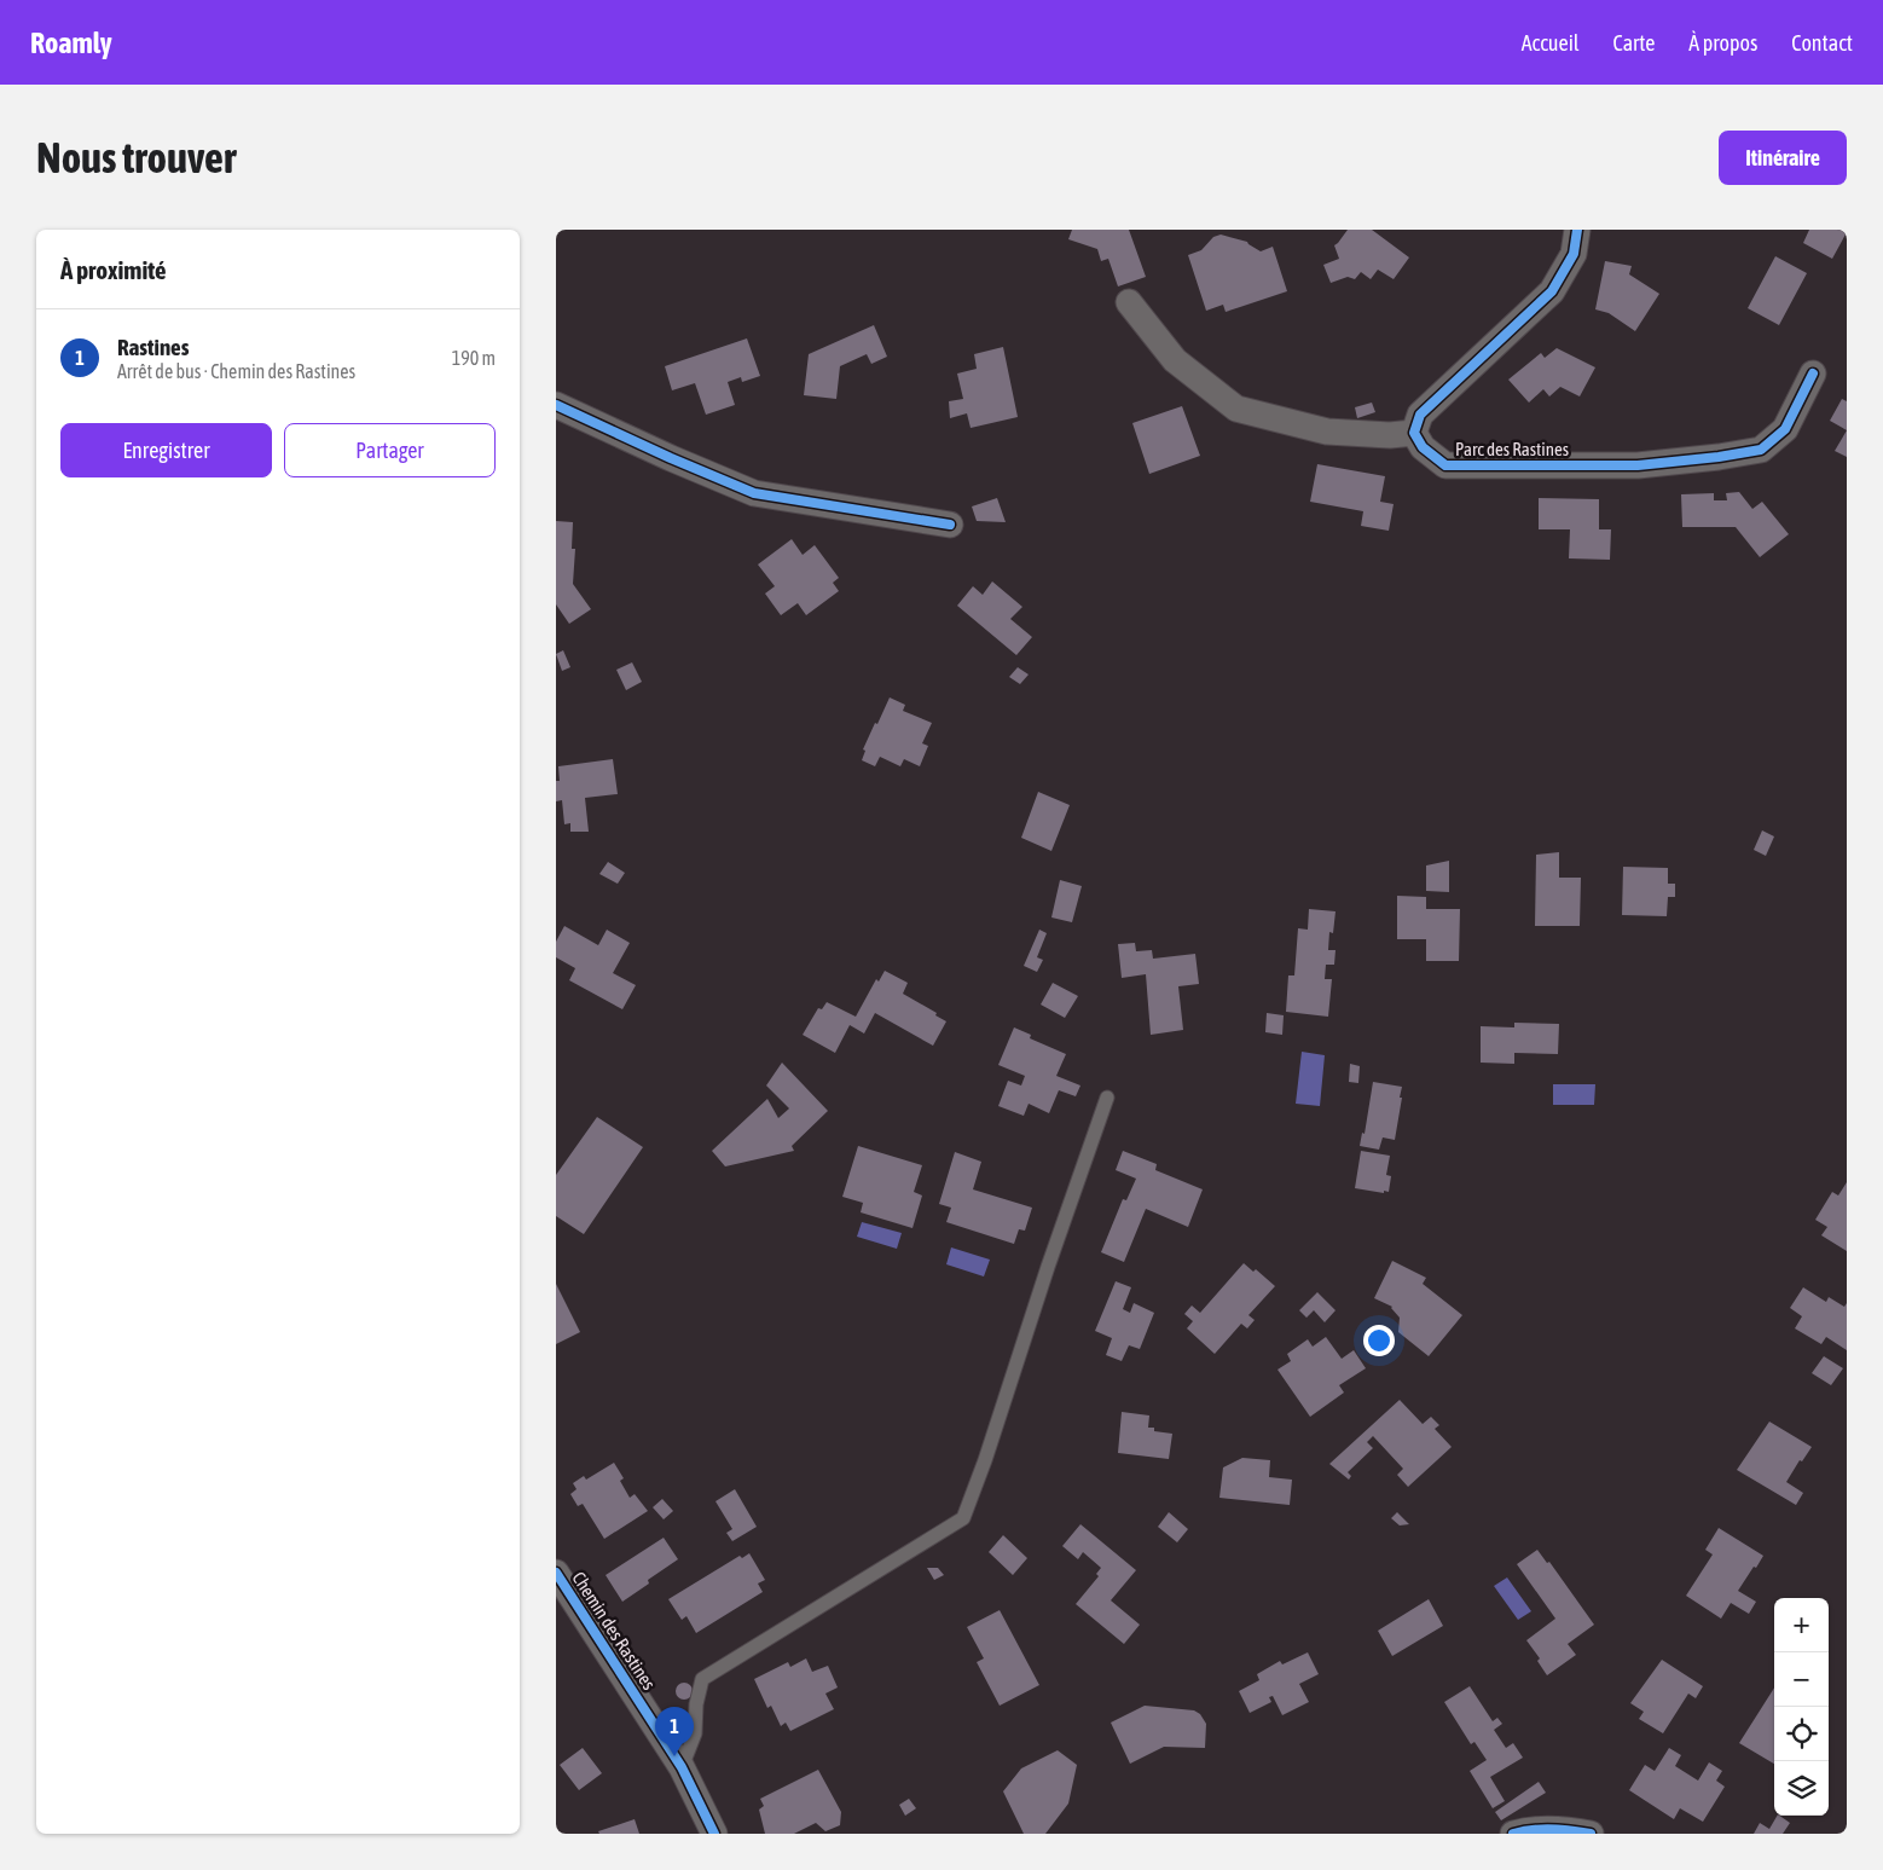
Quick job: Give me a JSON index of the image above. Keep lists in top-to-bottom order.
{
  "streets": {
    "street": ["Parc des Rastines", "Chemin des Rastines"]
  },
  "page": {
    "header": "Roamly",
    "nav": [
      "Accueil",
      "Carte",
      "À propos",
      "Contact"
    ],
    "buttons": [
      "Itinéraire",
      ["Enregistrer", "Partager"]
    ],
    "title": "Nous trouver",
    "heading": "À proximité",
    "list": [
      {
        "mark": "1",
        "name": "Rastines",
        "note": "Arrêt de bus · Chemin des Rastines",
        "value": "190 m"
      }
    ],
    "map_buttons": ["+", "−"],
    "pins": "1"
  }
}
